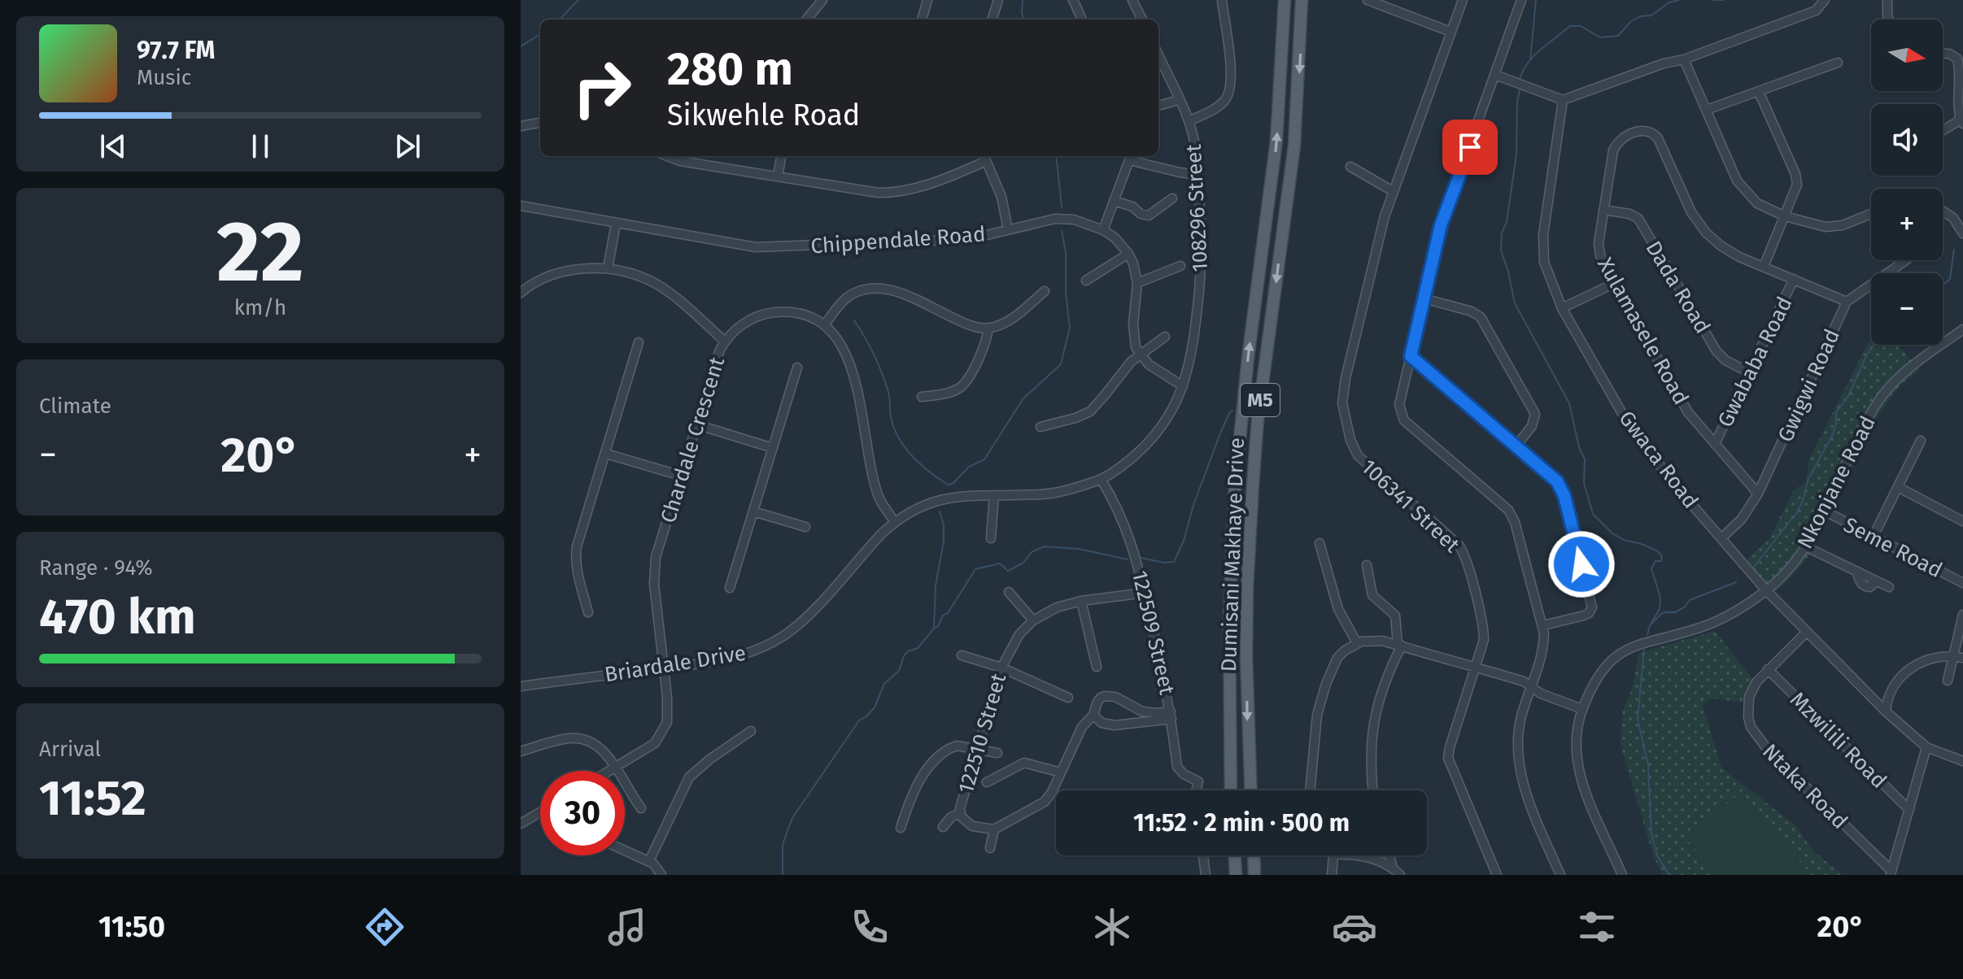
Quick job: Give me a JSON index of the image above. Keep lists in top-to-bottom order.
{
  "streets": {
    "main road": ["M5", "Dumisani Makhaye Drive"],
    "street": [
      "108296 Street",
      "Chippendale Road",
      "Dada Road",
      "Xulamasele Road",
      "Gwababa Road",
      "Gwigwi Road",
      "Chardale Crescent",
      "Gwaca Road",
      "Nkonjane Road",
      "106341 Street",
      "Seme Road",
      "122509 Street",
      "Briardale Drive",
      "122510 Street",
      "Mzwilili Road",
      "Ntaka Road"
    ]
  },
  "crossings": [
    ["108296 Street", "Chardale Crescent"],
    ["108296 Street", "122509 Street"],
    ["108296 Street", "Briardale Drive"],
    ["Dada Road", "Xulamasele Road"],
    ["Dada Road", "Gwababa Road"],
    ["Xulamasele Road", "Gwababa Road"],
    ["Xulamasele Road", "Gwigwi Road"],
    ["Gwigwi Road", "Gwaca Road"],
    ["Chardale Crescent", "Briardale Drive"],
    ["Gwaca Road", "Nkonjane Road"],
    ["Gwaca Road", "Ntaka Road"],
    ["Nkonjane Road", "Seme Road"],
    ["122509 Street", "122510 Street"],
    ["Mzwilili Road", "Ntaka Road"]
  ],
  "north": "right",
  "page": {
    "map_buttons": ["+", "−"],
    "turn": ["280 m", "Sikwehle Road"],
    "song": ["97.7 FM", "Music"],
    "tile": [
      ["22", "km/h"],
      "Climate",
      ["Range · 94%", "470 km"],
      ["Arrival", "11:52"]
    ],
    "heat": ["−", "20°", "+"],
    "limit": "30",
    "trip": "11:52 · 2 min · 500 m",
    "tabs": ["11:50", "20°"]
  }
}
